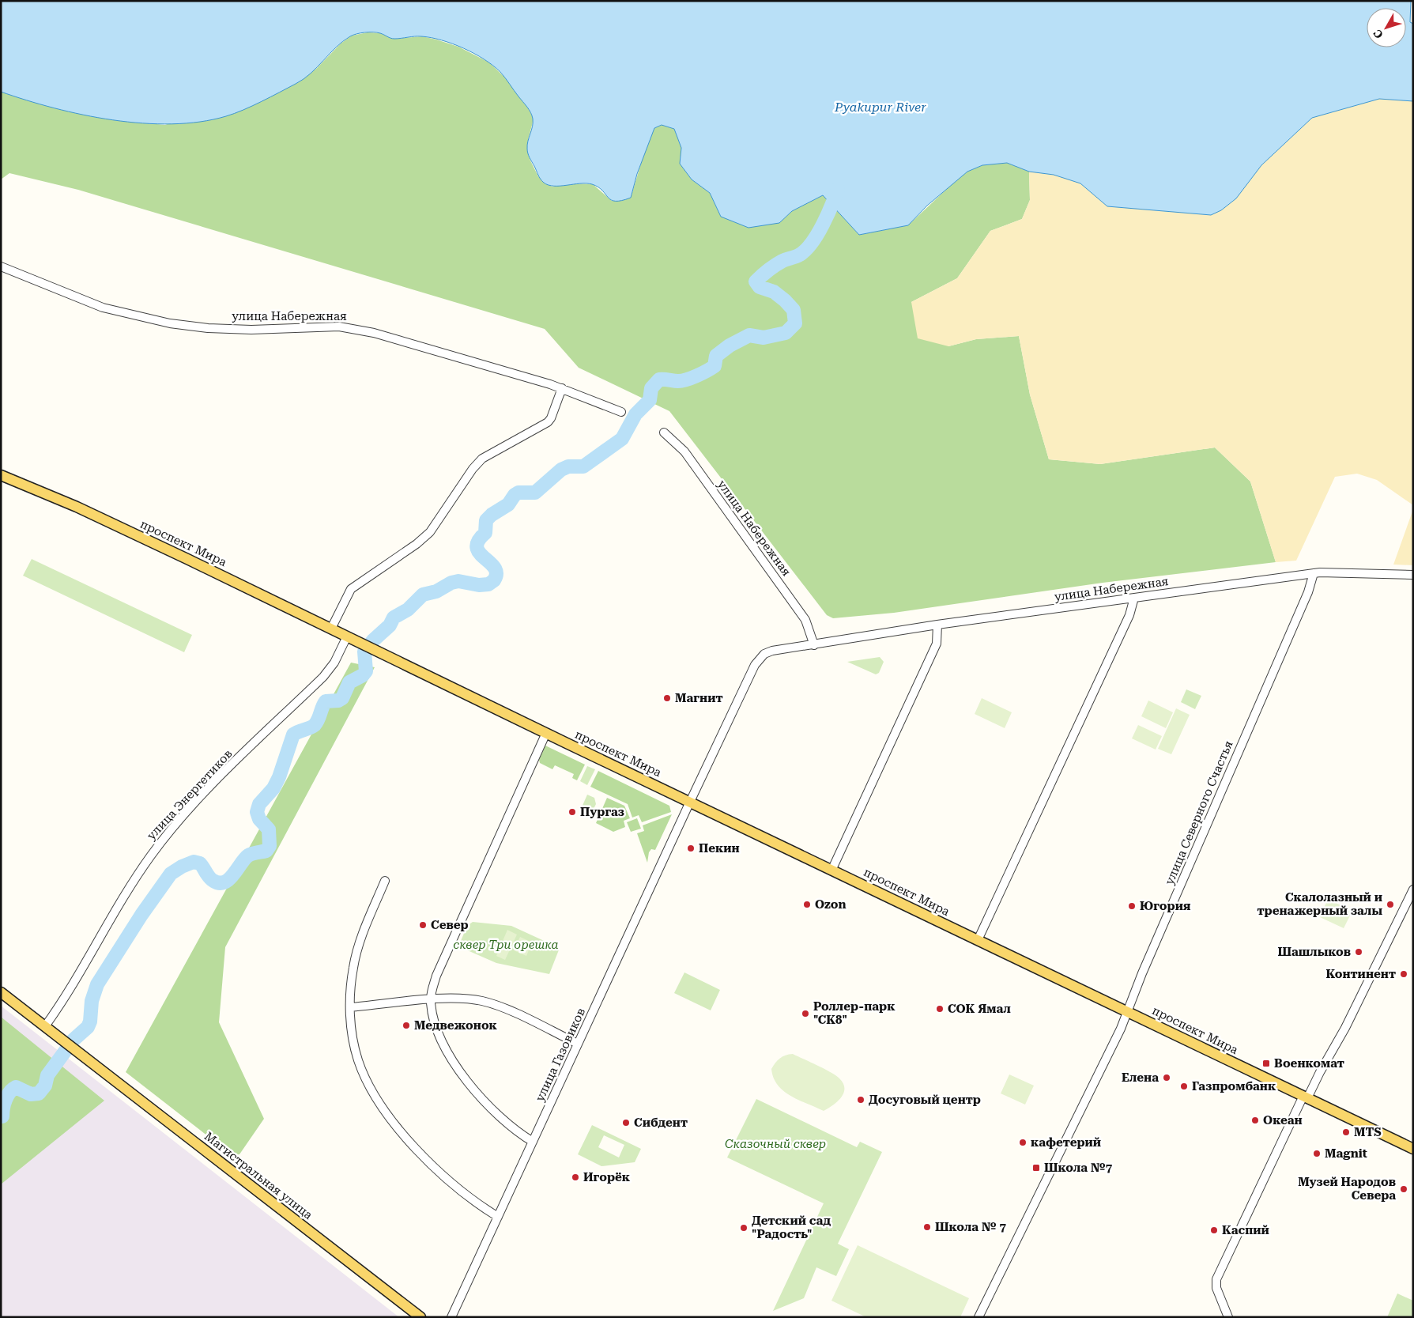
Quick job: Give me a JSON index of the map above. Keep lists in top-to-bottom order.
{
  "streets": {
    "main road": ["проспект Мира", "Магистральная улица"],
    "street": [
      "улица Набережная",
      "улица Энергетиков",
      "улица Северного Счастья",
      "улица Газовиков"
    ]
  },
  "crossings": [
    ["улица Набережная", "проспект Мира"],
    ["улица Набережная", "улица Северного Счастья"],
    ["улица Набережная", "улица Газовиков"],
    ["проспект Мира", "улица Энергетиков"],
    ["проспект Мира", "улица Северного Счастья"],
    ["проспект Мира", "улица Газовиков"],
    ["улица Энергетиков", "Магистральная улица"]
  ],
  "water": ["Pyakupur River"],
  "parks": ["сквер Три орешка", "Сказочный сквер"],
  "places": {
    "other": [
      "Магнит",
      "Пургаз",
      "Пекин",
      "Ozon",
      "Скалолазный и тренажерный залы",
      "Югория",
      "Север",
      "Шашлыков",
      "Континент",
      "СОК Ямал",
      "Роллер-парк \"СК8\"",
      "Медвежонок",
      "Елена",
      "Газпромбанк",
      "Досуговый центр",
      "Океан",
      "Сибдент",
      "MTS",
      "кафетерий",
      "Magnit",
      "Игорёк",
      "Музей Народов Севера",
      "Школа № 7",
      "Детский сад \"Радость\"",
      "Каспий"
    ],
    "transit": ["Военкомат", "Школа №7"]
  },
  "north": "bottom left"
}
